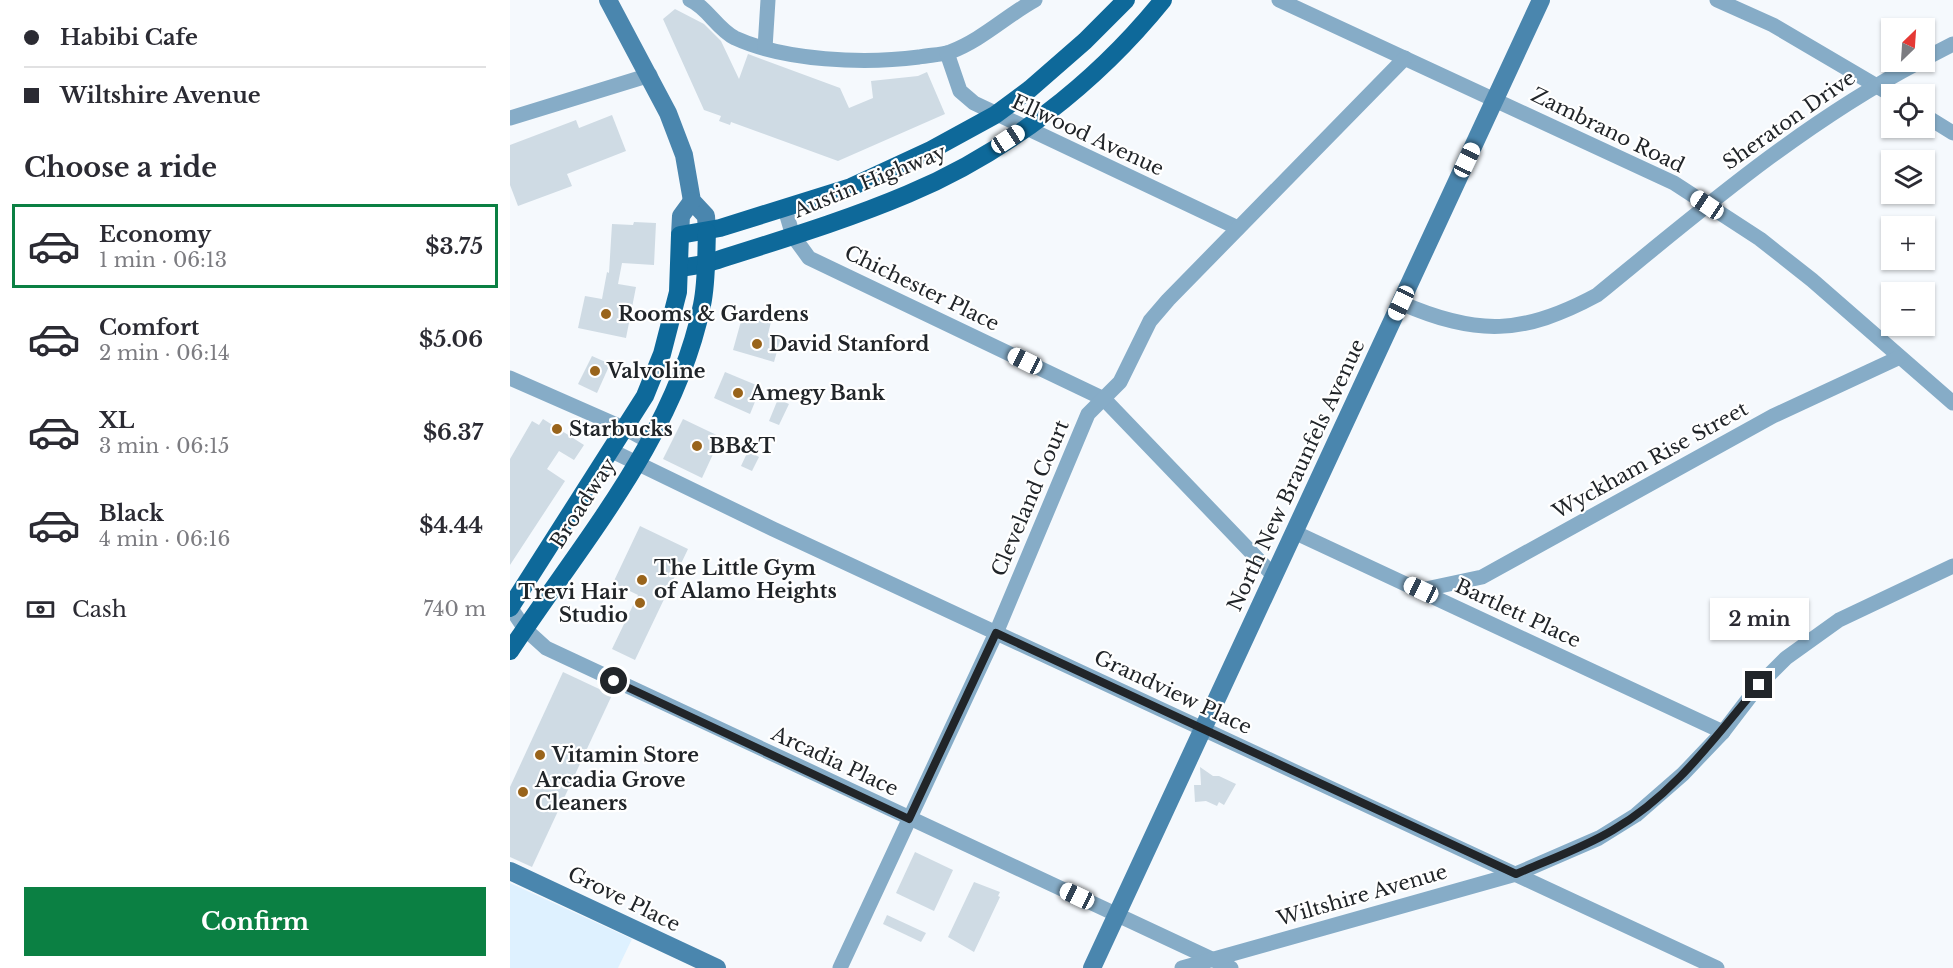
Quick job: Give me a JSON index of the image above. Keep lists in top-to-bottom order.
{
  "streets": {
    "main road": ["Austin Highway", "Broadway"],
    "street": [
      "Sheraton Drive",
      "Zambrano Road",
      "Ellwood Avenue",
      "Chichester Place",
      "Wyckham Rise Street",
      "North New Braunfels Avenue",
      "Cleveland Court",
      "Bartlett Place",
      "Grandview Place",
      "Arcadia Place",
      "Wiltshire Avenue",
      "Grove Place"
    ]
  },
  "crossings": [
    ["Sheraton Drive", "Zambrano Road"],
    ["Sheraton Drive", "North New Braunfels Avenue"],
    ["Zambrano Road", "Wyckham Rise Street"],
    ["Zambrano Road", "North New Braunfels Avenue"],
    ["Zambrano Road", "Cleveland Court"],
    ["Ellwood Avenue", "Austin Highway"],
    ["Ellwood Avenue", "Cleveland Court"],
    ["Austin Highway", "Chichester Place"],
    ["Austin Highway", "Broadway"],
    ["Chichester Place", "North New Braunfels Avenue"],
    ["Chichester Place", "Cleveland Court"],
    ["Wyckham Rise Street", "Bartlett Place"],
    ["North New Braunfels Avenue", "Bartlett Place"],
    ["North New Braunfels Avenue", "Grandview Place"],
    ["North New Braunfels Avenue", "Arcadia Place"],
    ["Cleveland Court", "Grandview Place"],
    ["Cleveland Court", "Arcadia Place"],
    ["Broadway", "Grandview Place"],
    ["Broadway", "Arcadia Place"],
    ["Bartlett Place", "Wiltshire Avenue"],
    ["Grandview Place", "Wiltshire Avenue"],
    ["Arcadia Place", "Wiltshire Avenue"]
  ],
  "places": [
    "Rooms & Gardens",
    "David Stanford",
    "Valvoline",
    "Amegy Bank",
    "Starbucks",
    "BB&T",
    "The Little Gym of Alamo Heights",
    "Trevi Hair Studio",
    "Vitamin Store",
    "Arcadia Grove Cleaners"
  ],
  "north": "top right",
  "page": {
    "banner": ["Habibi Cafe", "Wiltshire Avenue"],
    "map_buttons": ["+", "−"],
    "heading": "Choose a ride",
    "list": [
      {
        "name": "Economy",
        "note": "1 min · 06:13",
        "value": "$3.75"
      },
      {
        "name": "Comfort",
        "note": "2 min · 06:14",
        "value": "$5.06"
      },
      {
        "name": "XL",
        "note": "3 min · 06:15",
        "value": "$6.37"
      },
      {
        "name": "Black",
        "note": "4 min · 06:16",
        "value": "$4.44"
      }
    ],
    "pay": ["Cash", "740 m"],
    "bubble": "2 min",
    "buttons": "Confirm"
  }
}
